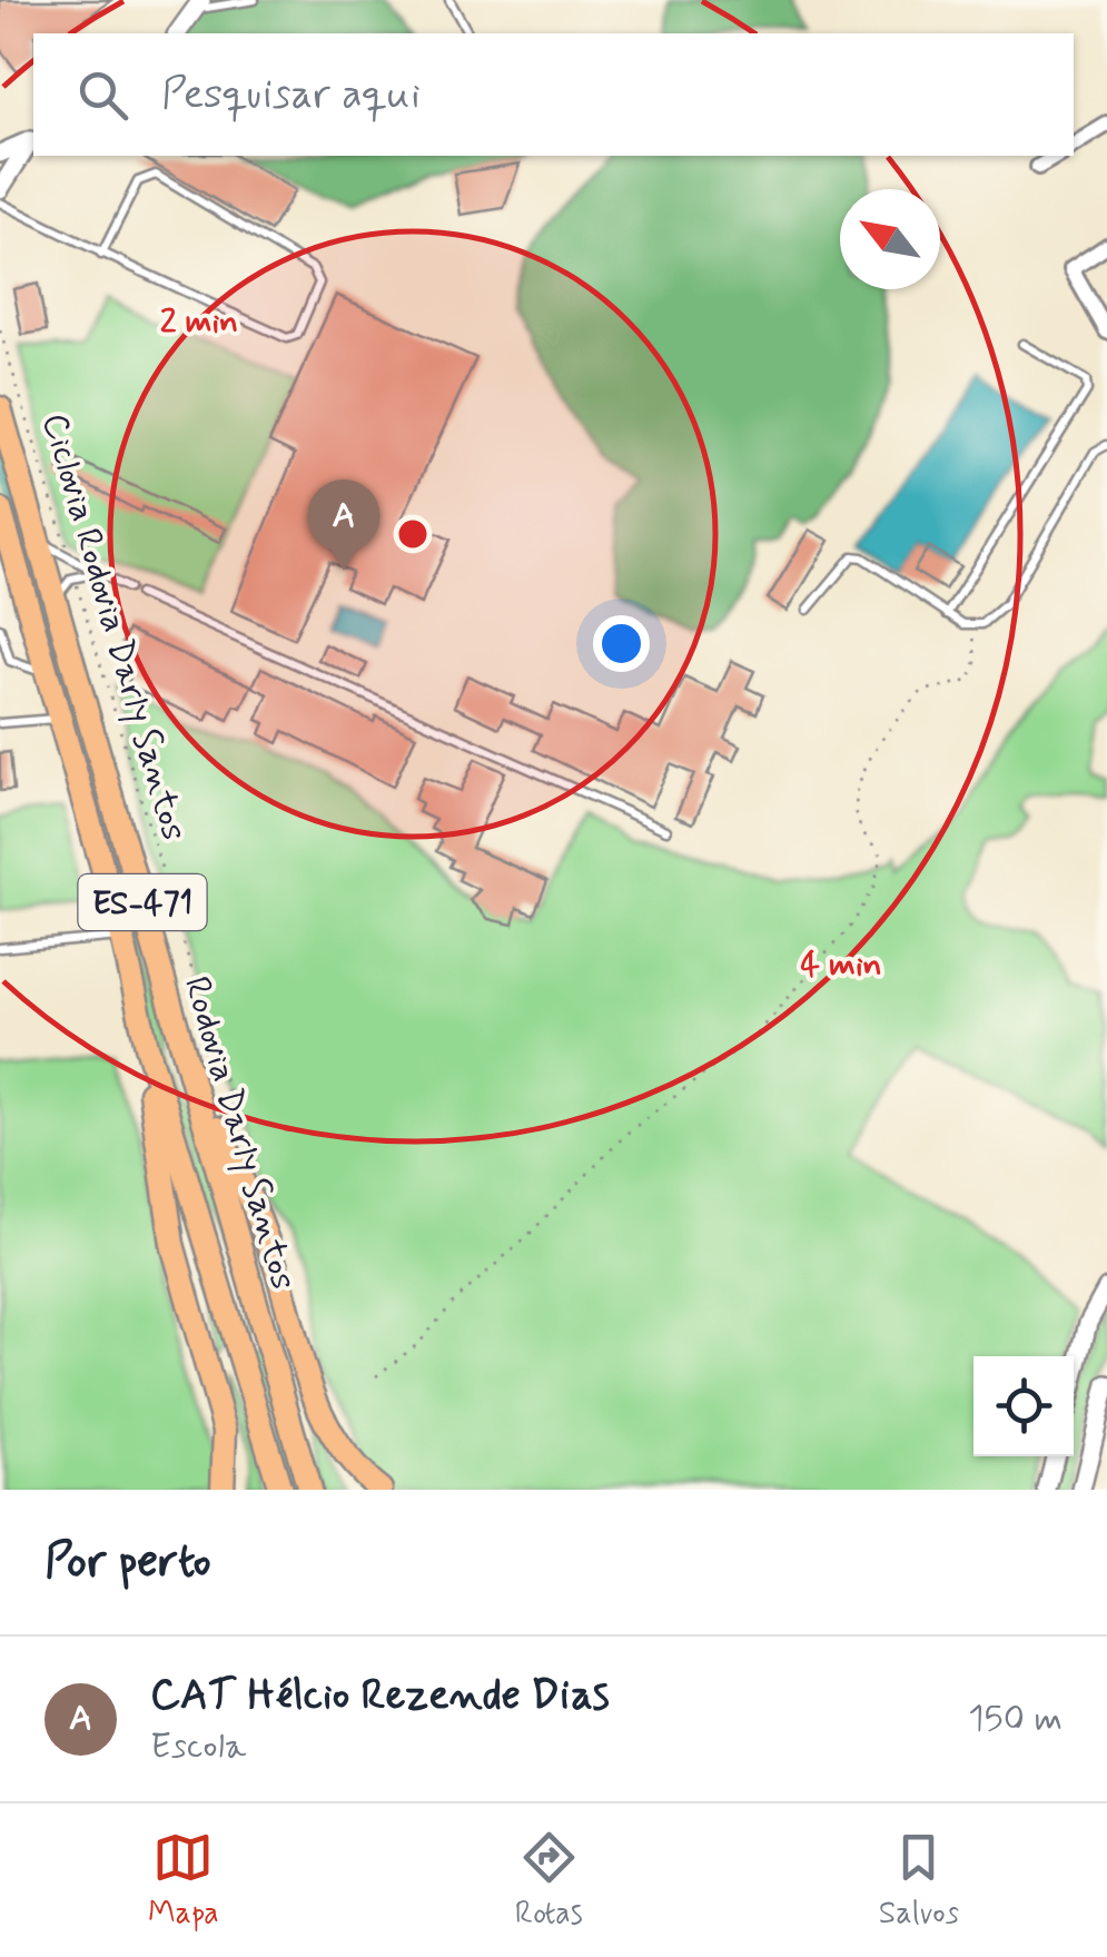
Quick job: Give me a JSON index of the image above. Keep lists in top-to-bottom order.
{
  "streets": {
    "main road": ["ES-471", "Rodovia Darly Santos"],
    "path": ["Ciclovia Rodovia Darly Santos"]
  },
  "north": "top left",
  "page": {
    "search": "Pesquisar aqui",
    "pins": "A",
    "heading": "Por perto",
    "list": [
      {
        "mark": "A",
        "name": "CAT Hélcio Rezende Dias",
        "note": "Escola",
        "value": "150 m"
      }
    ],
    "nav": ["Mapa", "Rotas", "Salvos"]
  },
  "rings": ["2 min", "4 min"]
}
